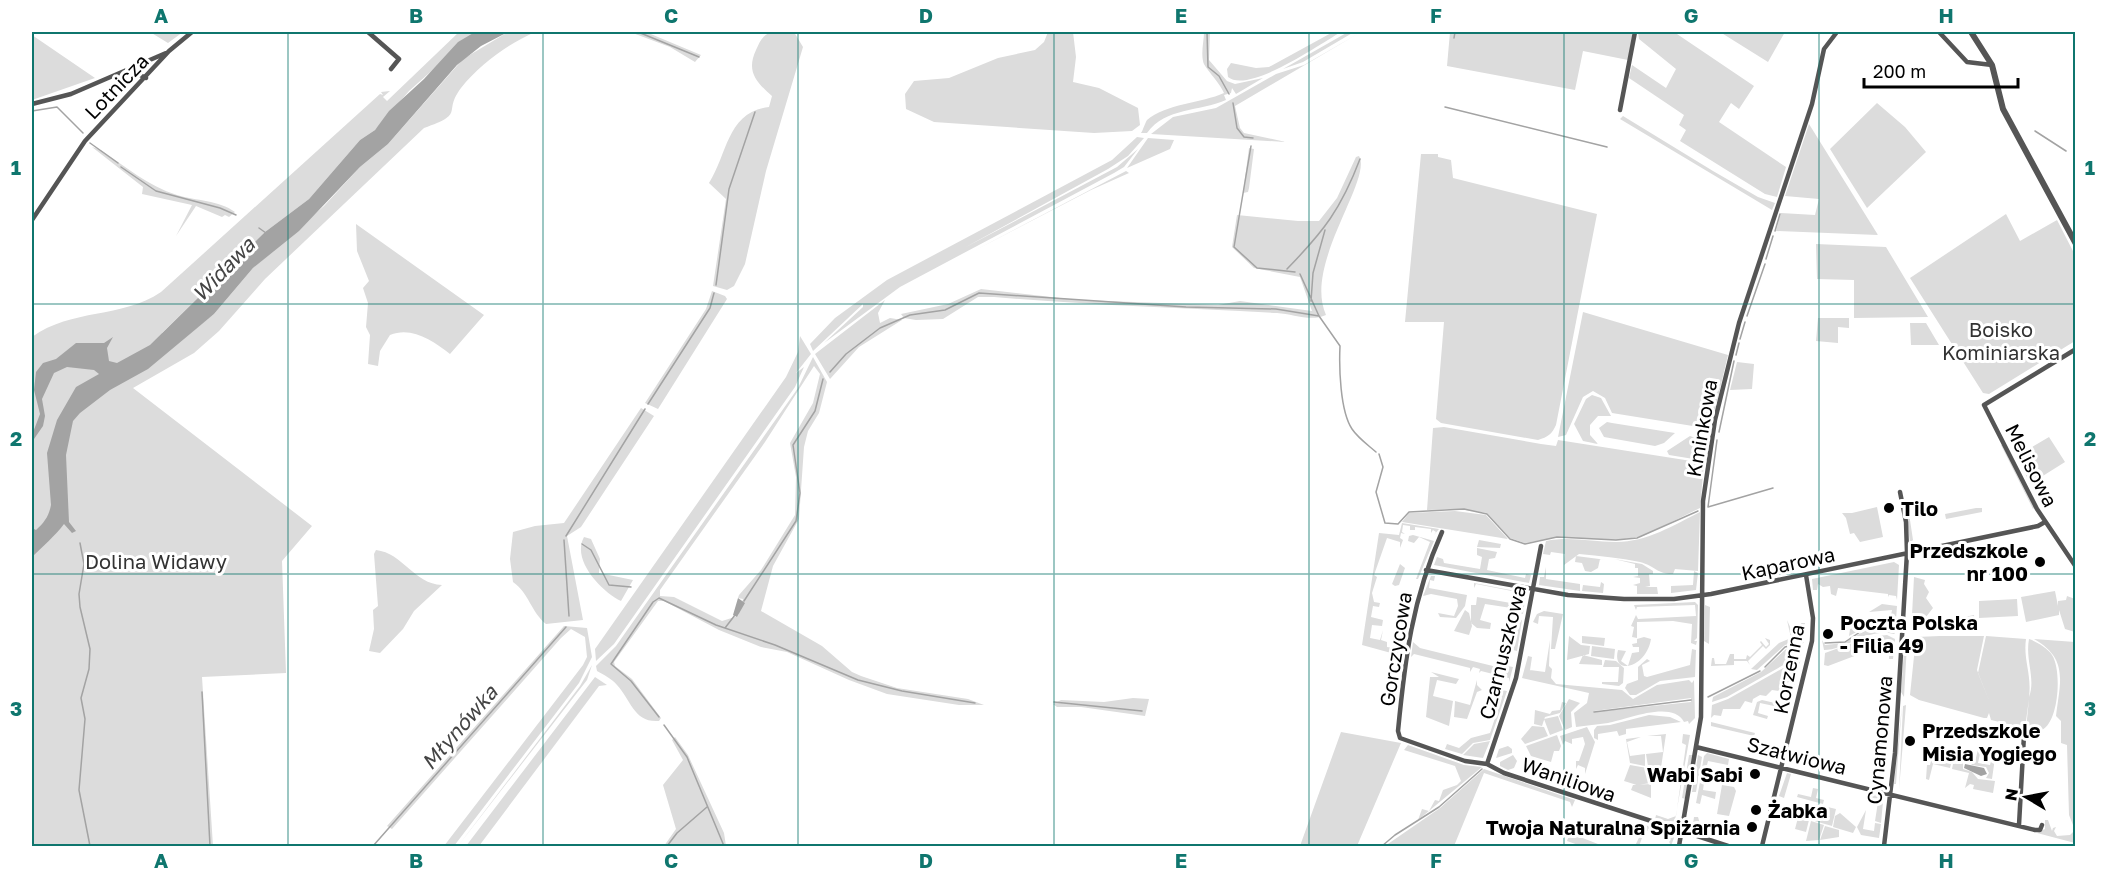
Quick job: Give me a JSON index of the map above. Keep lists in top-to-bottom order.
{
  "streets": {
    "street": [
      "Lotnicza",
      "Kminkowa",
      "Melisowa",
      "Kaparowa",
      "Gorczycowa",
      "Czarnuszkowa",
      "Korzenna",
      "Cynamonowa",
      "Szałwiowa",
      "Waniliowa"
    ]
  },
  "crossings": [
    ["Kminkowa", "Kaparowa"],
    ["Kminkowa", "Szałwiowa"],
    ["Kminkowa", "Waniliowa"],
    ["Melisowa", "Kaparowa"],
    ["Kaparowa", "Gorczycowa"],
    ["Kaparowa", "Czarnuszkowa"],
    ["Kaparowa", "Korzenna"],
    ["Kaparowa", "Cynamonowa"],
    ["Gorczycowa", "Waniliowa"],
    ["Czarnuszkowa", "Waniliowa"],
    ["Korzenna", "Szałwiowa"],
    ["Cynamonowa", "Szałwiowa"]
  ],
  "water": ["Widawa", "Młynówka"],
  "parks": ["Boisko Kominiarska", "Dolina Widawy"],
  "places": [
    "Tilo",
    "Przedszkole nr 100",
    "Poczta Polska - Filia 49",
    "Przedszkole Misia Yogiego",
    "Wabi Sabi",
    "Żabka",
    "Twoja Naturalna Spiżarnia"
  ],
  "scale_bar": "200 m",
  "north": "left",
  "grid": {
    "columns": [
      "A",
      "B",
      "C",
      "D",
      "E",
      "F",
      "G",
      "H"
    ],
    "rows": ["1", "2", "3"]
  }
}
